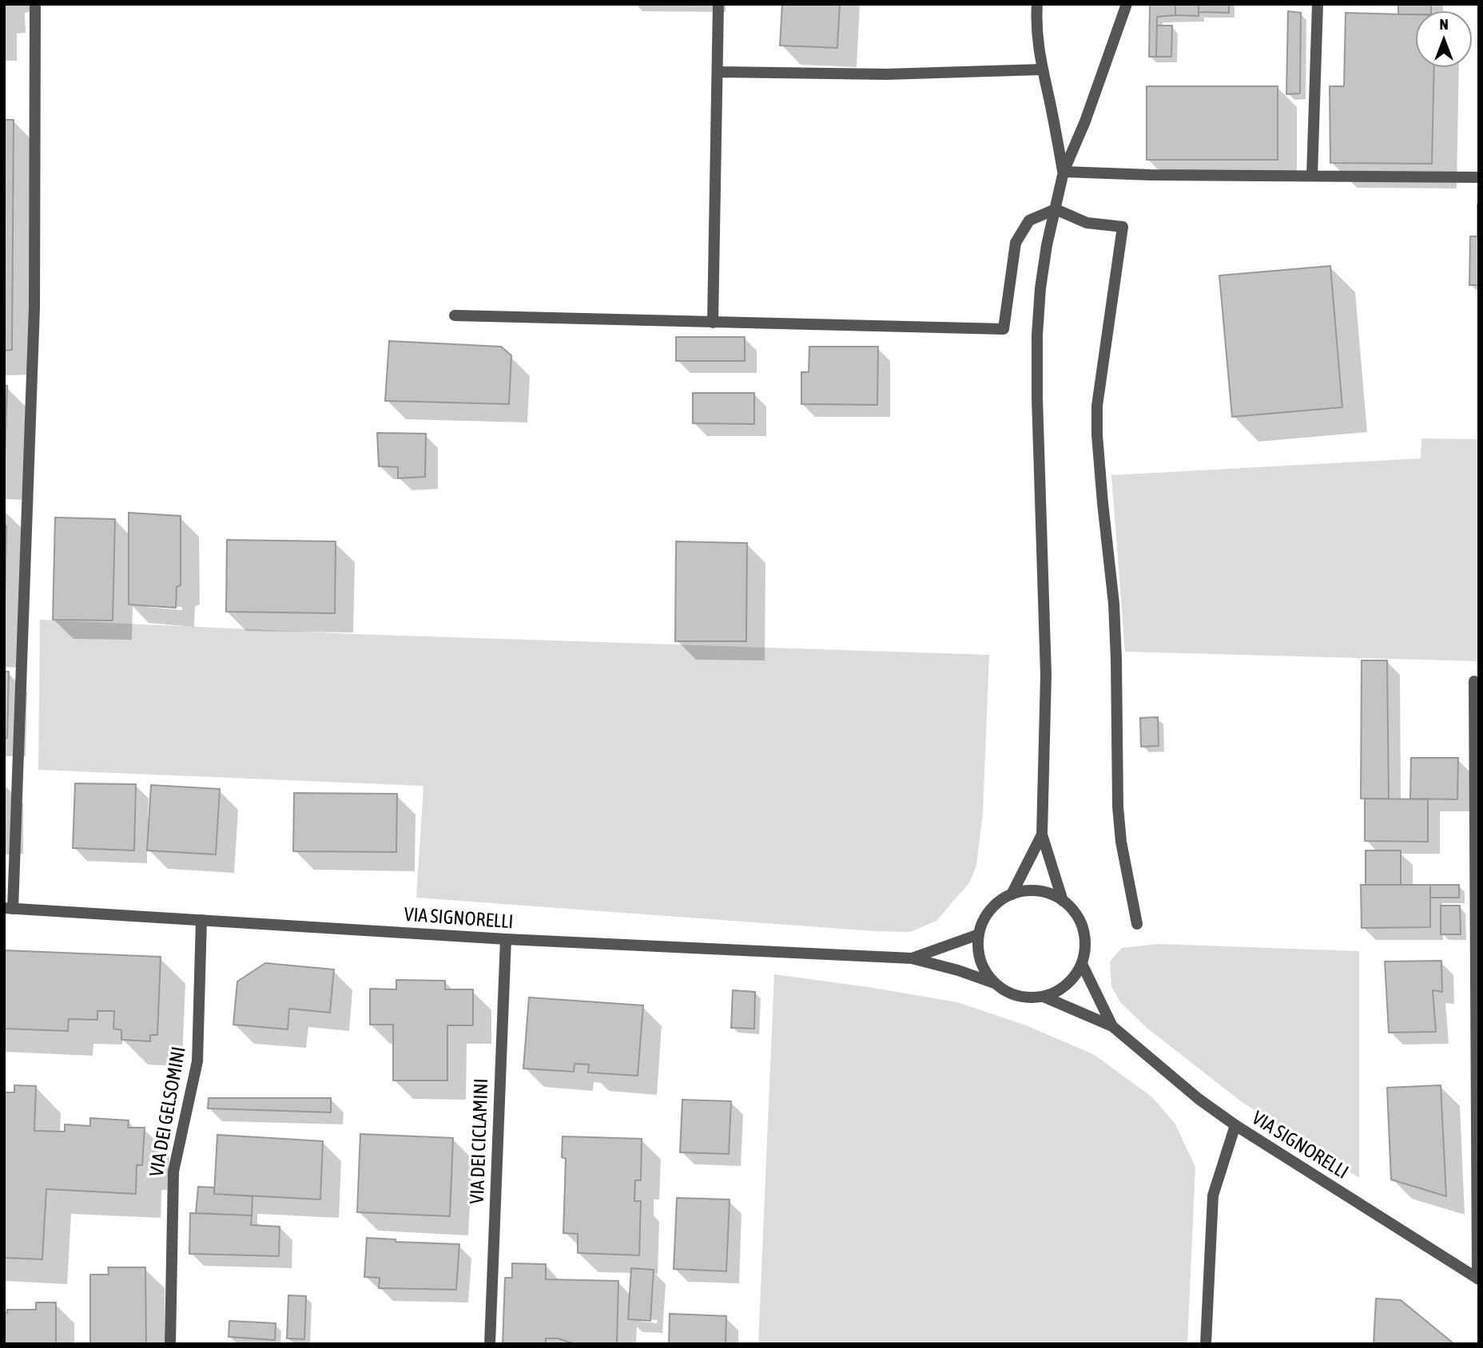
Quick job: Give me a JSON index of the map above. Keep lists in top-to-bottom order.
{
  "streets": {
    "street": ["VIA SIGNORELLI", "VIA DEI GELSOMINI", "VIA DEI CICLAMINI"]
  },
  "crossings": [
    ["VIA SIGNORELLI", "VIA DEI GELSOMINI"],
    ["VIA SIGNORELLI", "VIA DEI CICLAMINI"]
  ],
  "north": "top"
}
